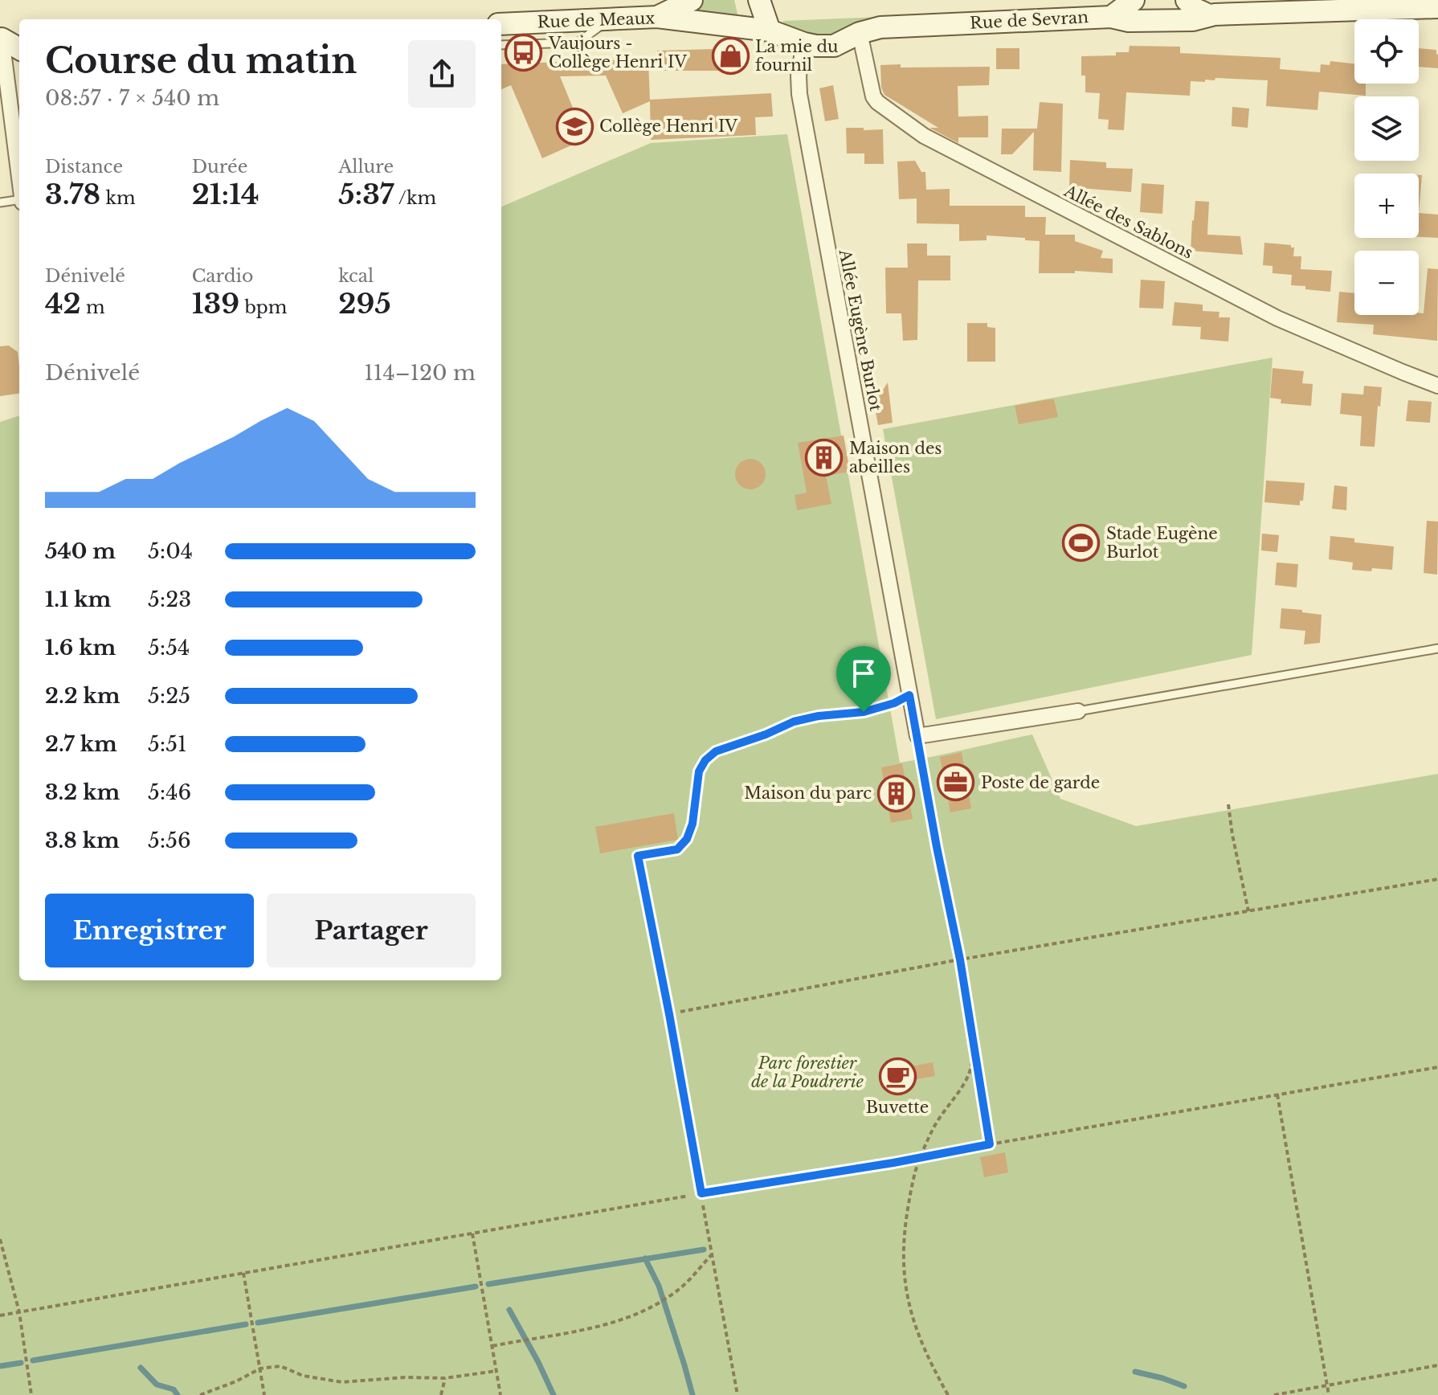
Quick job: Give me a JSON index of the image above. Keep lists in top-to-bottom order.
{
  "streets": {
    "main road": ["Rue de Meaux", "Rue de Sevran"],
    "street": ["Allée des Sablons", "Allée Eugène Burlot"]
  },
  "crossings": [
    ["Rue de Meaux", "Rue de Sevran"],
    ["Rue de Sevran", "Allée des Sablons"],
    ["Rue de Sevran", "Allée Eugène Burlot"]
  ],
  "parks": ["Parc forestier de la Poudrerie"],
  "places": {
    "bus stop": ["Vaujours - Collège Henri IV"],
    "shop": ["La mie du fournil"],
    "school or university": ["Collège Henri IV"],
    "building": ["Maison des abeilles", "Maison du parc"],
    "sports": ["Stade Eugène Burlot"],
    "office": ["Poste de garde"],
    "cafe": ["Buvette"]
  },
  "page": {
    "map_buttons": ["+", "−"],
    "heading": ["Course du matin", "08:57 · 7 × 540 m"],
    "stats": [
      ["Distance", "3.78 km"],
      ["Durée", "21:14"],
      ["Allure", "5:37 /km"],
      ["Dénivelé", "42 m"],
      ["Cardio", "139 bpm"],
      ["kcal", "295"]
    ],
    "chart": ["Dénivelé", "114–120 m"],
    "list": [
      {
        "name": "540 m",
        "note": "5:04"
      },
      {
        "name": "1.1 km",
        "note": "5:23"
      },
      {
        "name": "1.6 km",
        "note": "5:54"
      },
      {
        "name": "2.2 km",
        "note": "5:25"
      },
      {
        "name": "2.7 km",
        "note": "5:51"
      },
      {
        "name": "3.2 km",
        "note": "5:46"
      },
      {
        "name": "3.8 km",
        "note": "5:56"
      }
    ],
    "buttons": ["Enregistrer", "Partager"]
  }
}
